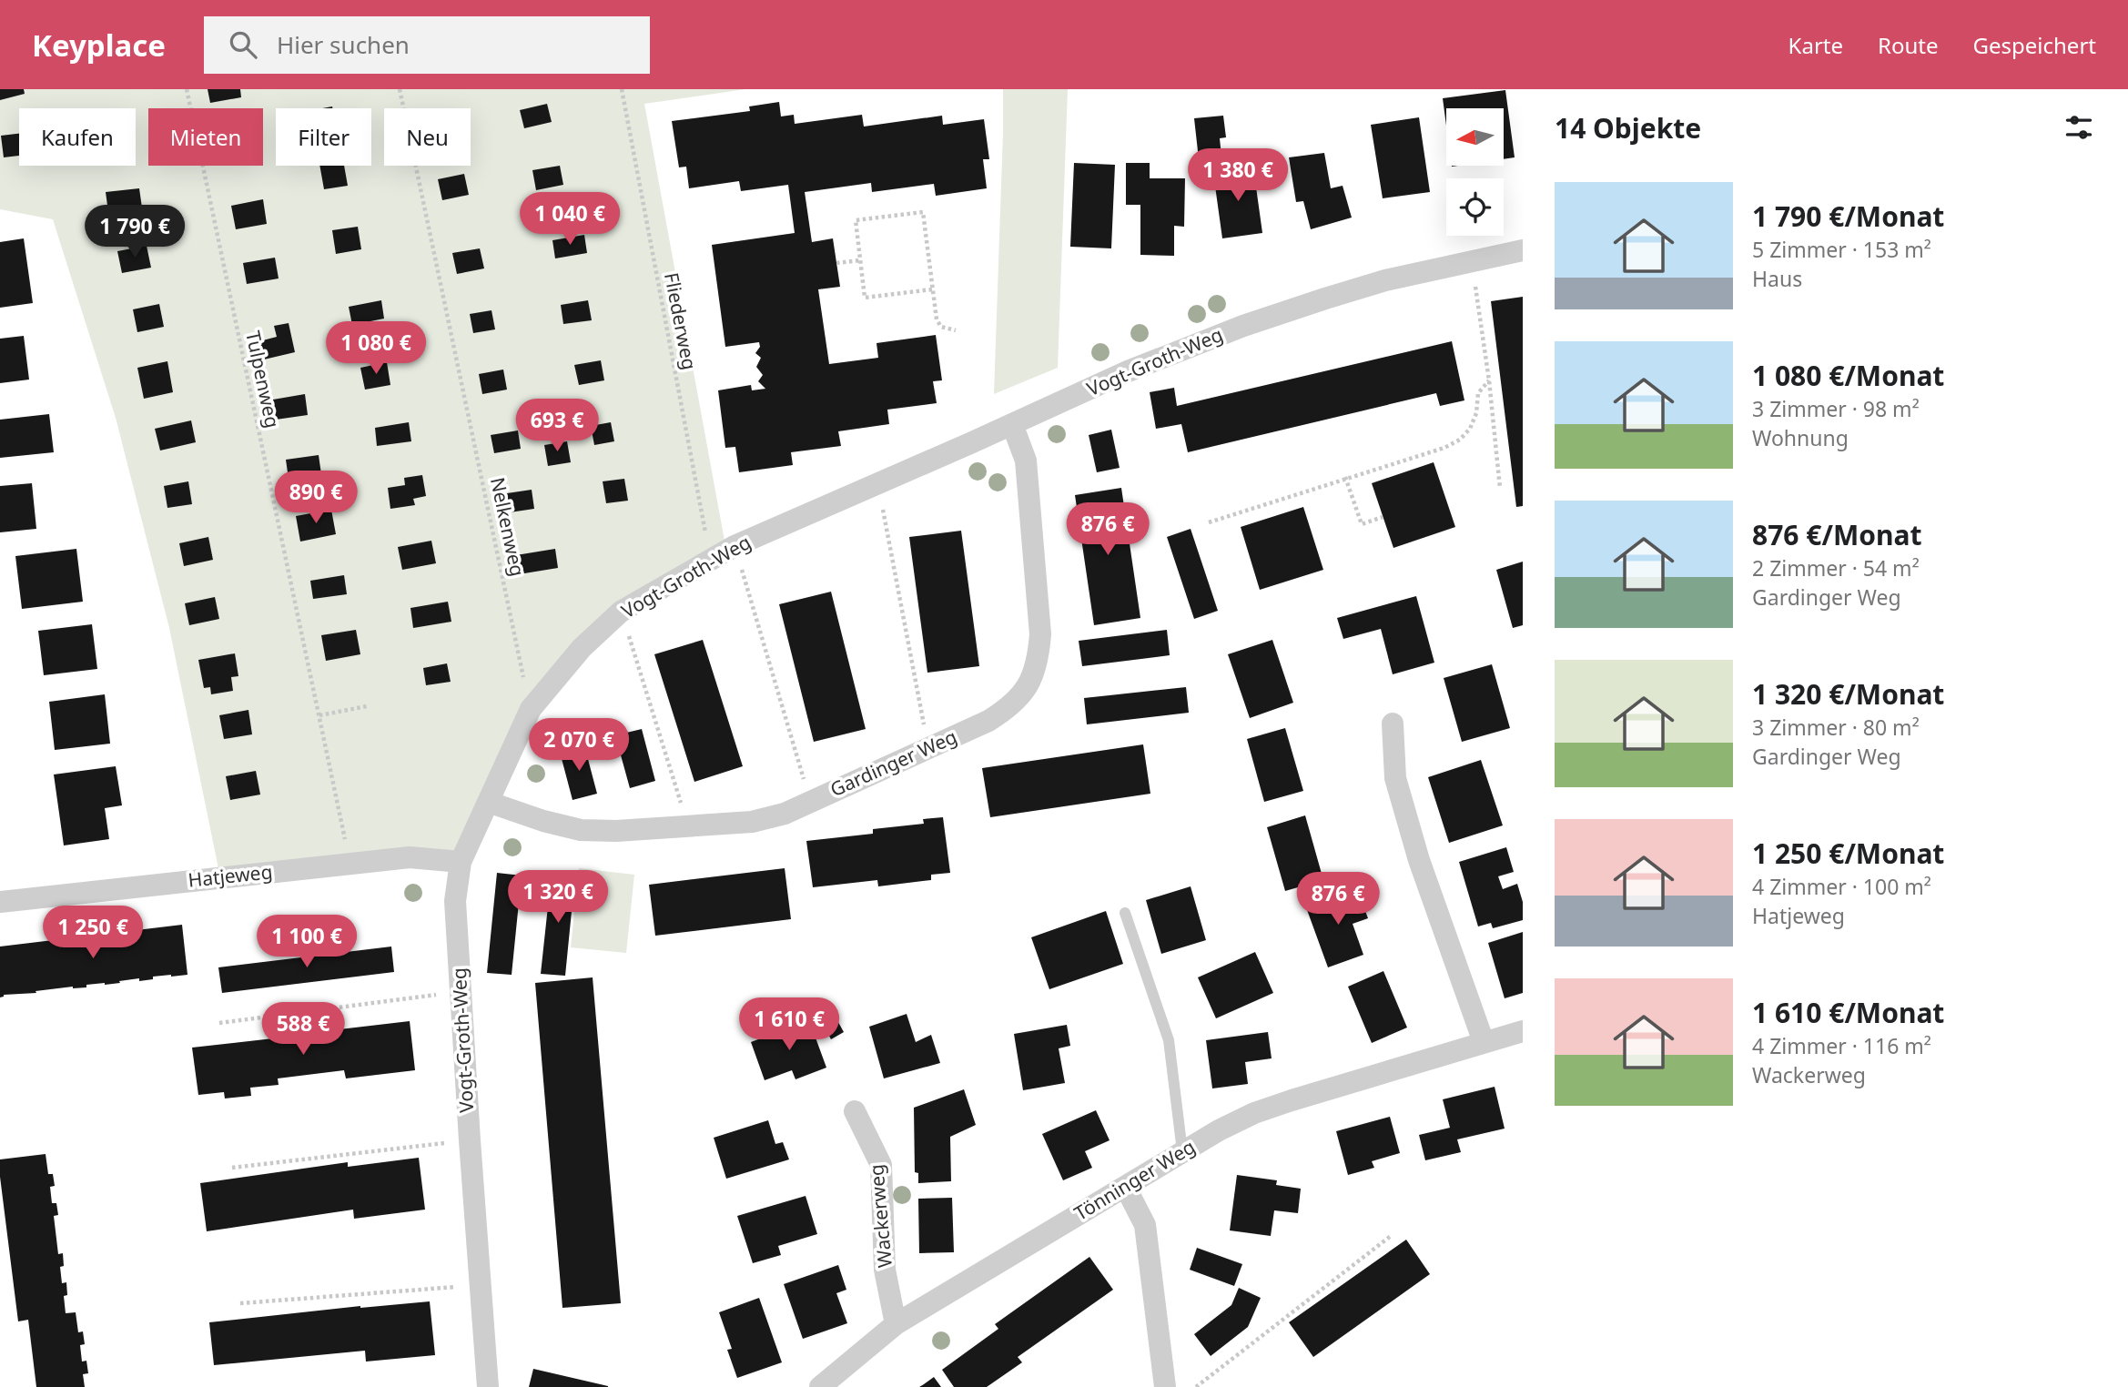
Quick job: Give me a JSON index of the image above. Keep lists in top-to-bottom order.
{
  "streets": {
    "street": [
      "Vogt-Groth-Weg",
      "Gardinger Weg",
      "Hatjeweg",
      "Tönninger Weg",
      "Wackerweg"
    ],
    "path": ["Fliederweg", "Tulpenweg", "Nelkenweg"]
  },
  "crossings": [
    ["Fliederweg", "Vogt-Groth-Weg"],
    ["Vogt-Groth-Weg", "Nelkenweg"],
    ["Vogt-Groth-Weg", "Gardinger Weg"],
    ["Vogt-Groth-Weg", "Hatjeweg"],
    ["Tulpenweg", "Hatjeweg"],
    ["Tönninger Weg", "Wackerweg"]
  ],
  "north": "left",
  "page": {
    "header": "Keyplace",
    "search": "Hier suchen",
    "nav": ["Karte", "Route", "Gespeichert"],
    "heading": "14 Objekte",
    "chip": [
      "Kaufen",
      "Mieten",
      "Filter",
      "Neu"
    ],
    "price": [
      "1 380 €",
      "1 040 €",
      "1 790 €",
      "1 080 €",
      "693 €",
      "890 €",
      "876 €",
      "2 070 €",
      "1 320 €",
      "876 €",
      "1 250 €",
      "1 100 €",
      "1 610 €",
      "588 €"
    ],
    "list": [
      {
        "name": "1 790 €/Monat",
        "note": "5 Zimmer · 153 m² · Haus"
      },
      {
        "name": "1 080 €/Monat",
        "note": "3 Zimmer · 98 m² · Wohnung"
      },
      {
        "name": "876 €/Monat",
        "note": "2 Zimmer · 54 m² · Gardinger Weg"
      },
      {
        "name": "1 320 €/Monat",
        "note": "3 Zimmer · 80 m² · Gardinger Weg"
      },
      {
        "name": "1 250 €/Monat",
        "note": "4 Zimmer · 100 m² · Hatjeweg"
      },
      {
        "name": "1 610 €/Monat",
        "note": "4 Zimmer · 116 m² · Wackerweg"
      }
    ]
  }
}
